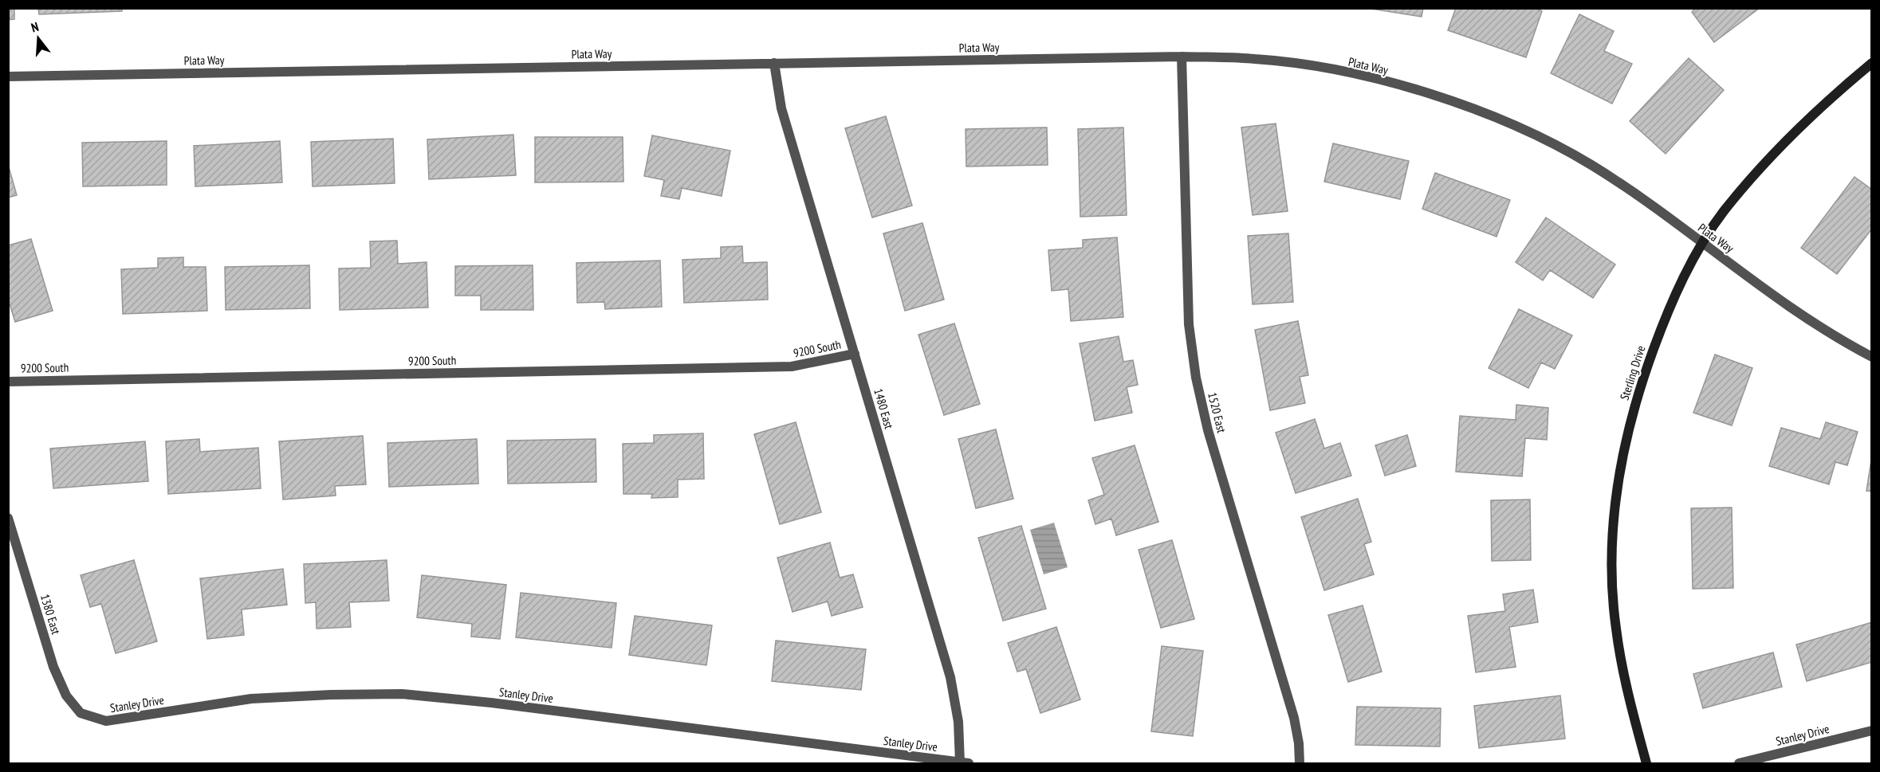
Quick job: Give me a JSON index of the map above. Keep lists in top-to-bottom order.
{
  "streets": {
    "street": [
      "Plata Way",
      "9200 South",
      "Sterling Drive",
      "1480 East",
      "1520 East",
      "1380 East",
      "Stanley Drive"
    ]
  },
  "crossings": [
    ["Plata Way", "Sterling Drive"],
    ["Plata Way", "1480 East"],
    ["Plata Way", "1520 East"],
    ["9200 South", "1480 East"],
    ["1480 East", "Stanley Drive"],
    ["1380 East", "Stanley Drive"]
  ],
  "north": "top"
}
